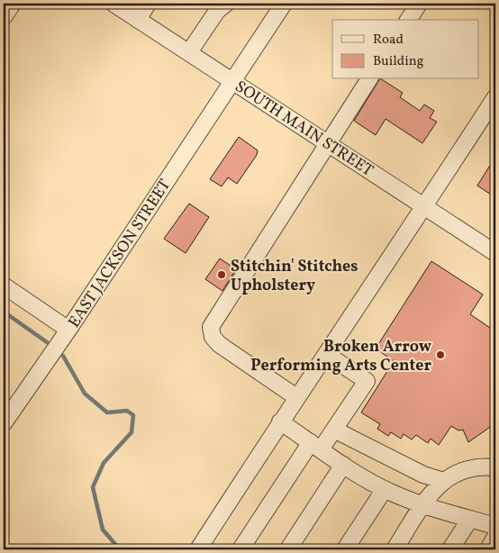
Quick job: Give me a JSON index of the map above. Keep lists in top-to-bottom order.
{
  "streets": {
    "street": ["SOUTH MAIN STREET", "EAST JACKSON STREET"]
  },
  "crossings": [
    ["SOUTH MAIN STREET", "EAST JACKSON STREET"]
  ],
  "places": ["Stitchin' Stitches Upholstery", "Broken Arrow Performing Arts Center"],
  "legend": ["Road", "Building"]
}
